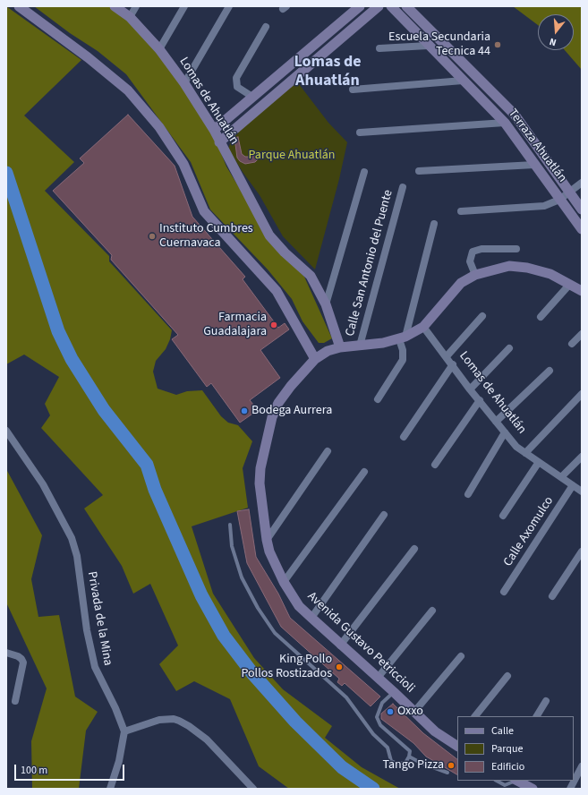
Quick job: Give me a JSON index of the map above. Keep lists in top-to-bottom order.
{
  "streets": {
    "street": [
      "Lomas de Ahuatlán",
      "Terraza Ahuatlán",
      "Calle San Antonio del Puente",
      "Calle Axomulco",
      "Privada de la Mina",
      "Avenida Gustavo Petriccioli"
    ]
  },
  "crossings": [
    ["Lomas de Ahuatlán", "Calle Axomulco"],
    ["Lomas de Ahuatlán", "Avenida Gustavo Petriccioli"],
    ["Calle San Antonio del Puente", "Avenida Gustavo Petriccioli"]
  ],
  "districts": ["Lomas de Ahuatlán"],
  "parks": ["Parque Ahuatlán"],
  "places": [
    "Escuela Secundaria Tecnica 44",
    "Instituto Cumbres Cuernavaca",
    "Farmacia Guadalajara",
    "Bodega Aurrera",
    "King Pollo Pollos Rostizados",
    "Oxxo",
    "Tango Pizza"
  ],
  "legend": ["Calle", "Parque", "Edificio"],
  "scale_bar": "100 m",
  "north": "bottom"
}
